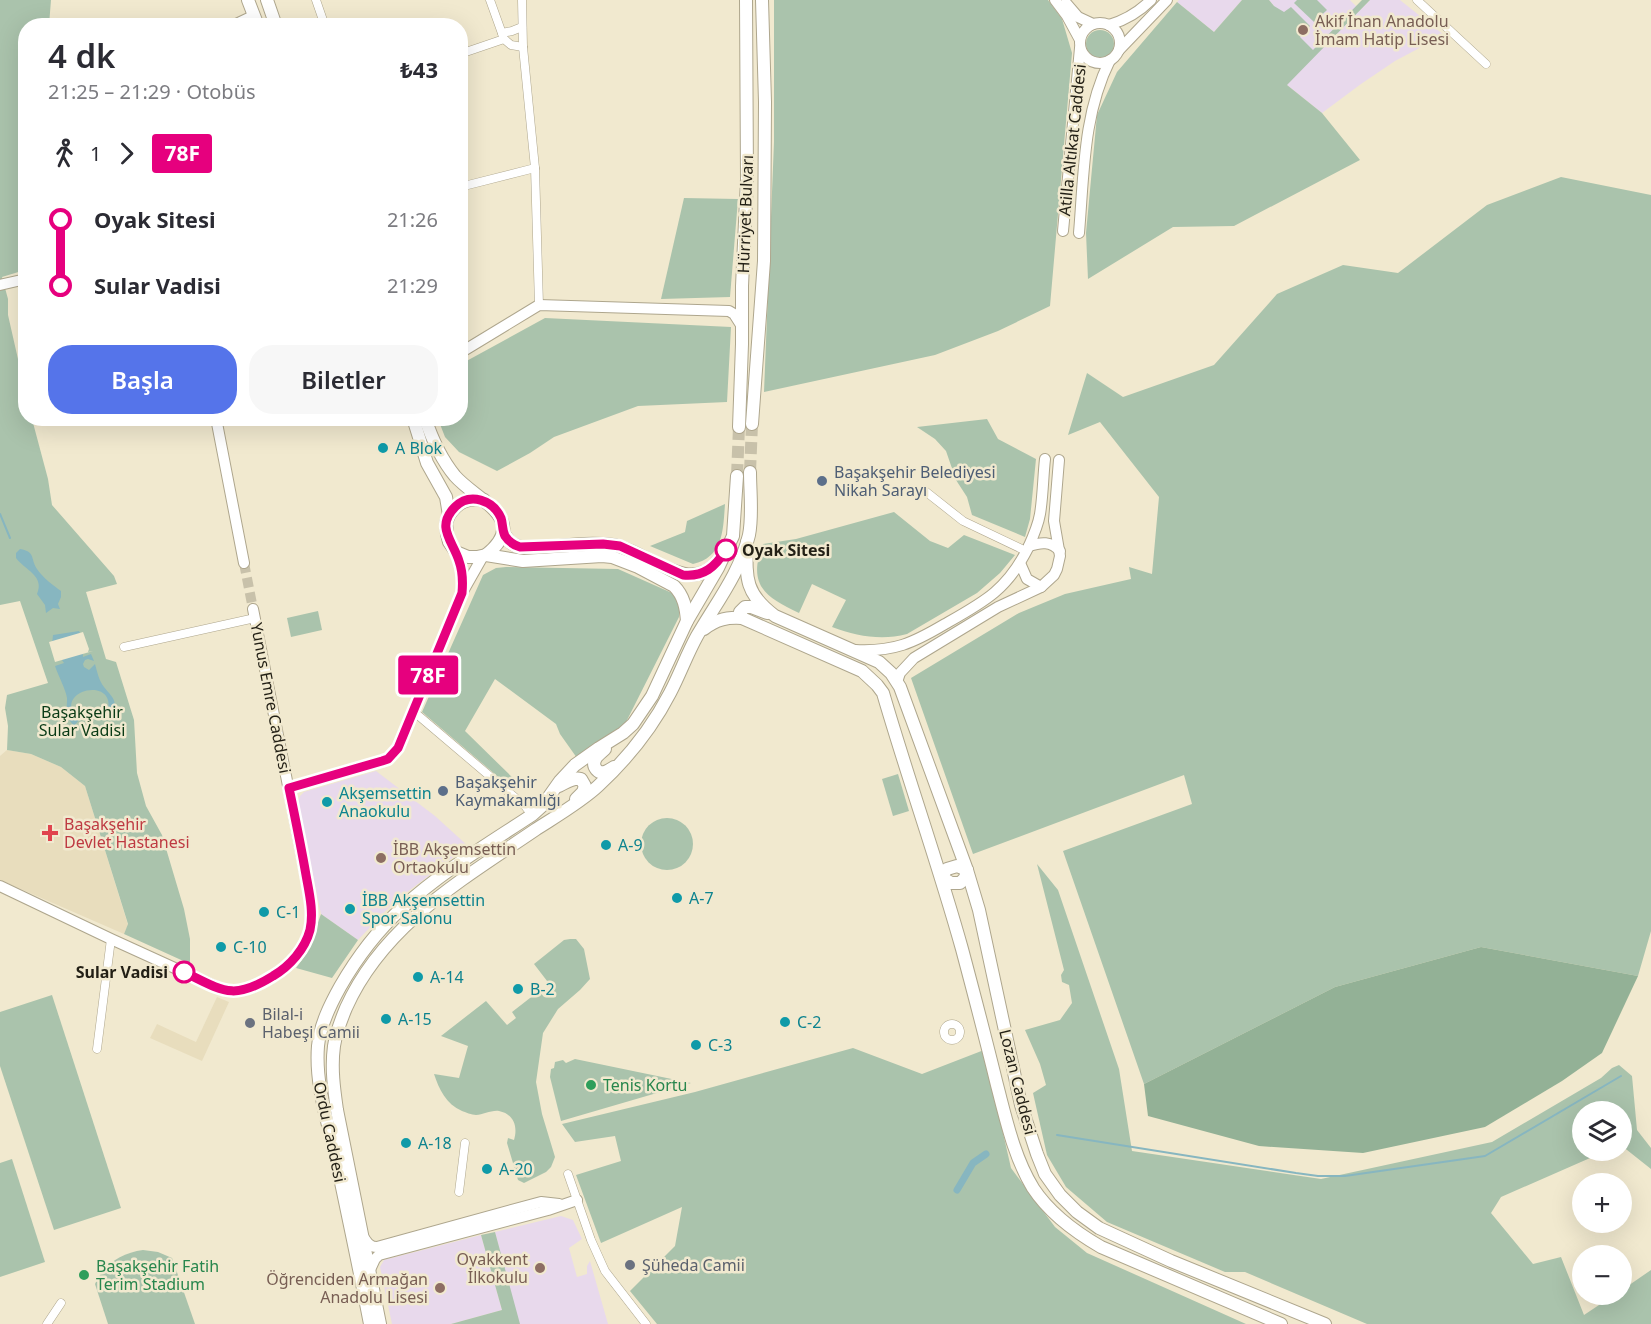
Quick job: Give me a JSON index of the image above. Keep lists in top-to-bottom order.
{
  "streets": {
    "main road": ["Hürriyet Bulvarı", "Lozan Caddesi", "Ordu Caddesi"],
    "street": ["Atilla Altıkat Caddesi", "Yunus Emre Caddesi"]
  },
  "parks": ["Başakşehir Sular Vadisi"],
  "places": {
    "other": [
      "Akif İnan Anadolu İmam Hatip Lisesi",
      "A Blok",
      "Başakşehir Belediyesi Nikah Sarayı",
      "Oyak Sitesi",
      "Başakşehir Kaymakamlığı",
      "Akşemsettin Anaokulu",
      "A-9",
      "İBB Akşemsettin Ortaokulu",
      "A-7",
      "İBB Akşemsettin Spor Salonu",
      "C-1",
      "C-10",
      "Sular Vadisi",
      "A-14",
      "B-2",
      "A-15",
      "C-2",
      "Bilal-i Habeşi Camii",
      "C-3",
      "Tenis Kortu",
      "A-18",
      "A-20",
      "Şüheda Camii",
      "Oyakkent İlkokulu",
      "Başakşehir Fatih Terim Stadium",
      "Öğrenciden Armağan Anadolu Lisesi"
    ],
    "health": ["Başakşehir Devlet Hastanesi"]
  },
  "lines": ["bus line 78F"],
  "page": {
    "on_map": "78F",
    "heading": ["4 dk", "21:25 – 21:29 · Otobüs", "₺43"],
    "legs": ["1", "78F"],
    "list": [
      {
        "name": "Oyak Sitesi",
        "value": "21:26"
      },
      {
        "name": "Sular Vadisi",
        "value": "21:29"
      }
    ],
    "buttons": ["Başla", "Biletler"],
    "map_buttons": ["+", "−"]
  }
}
